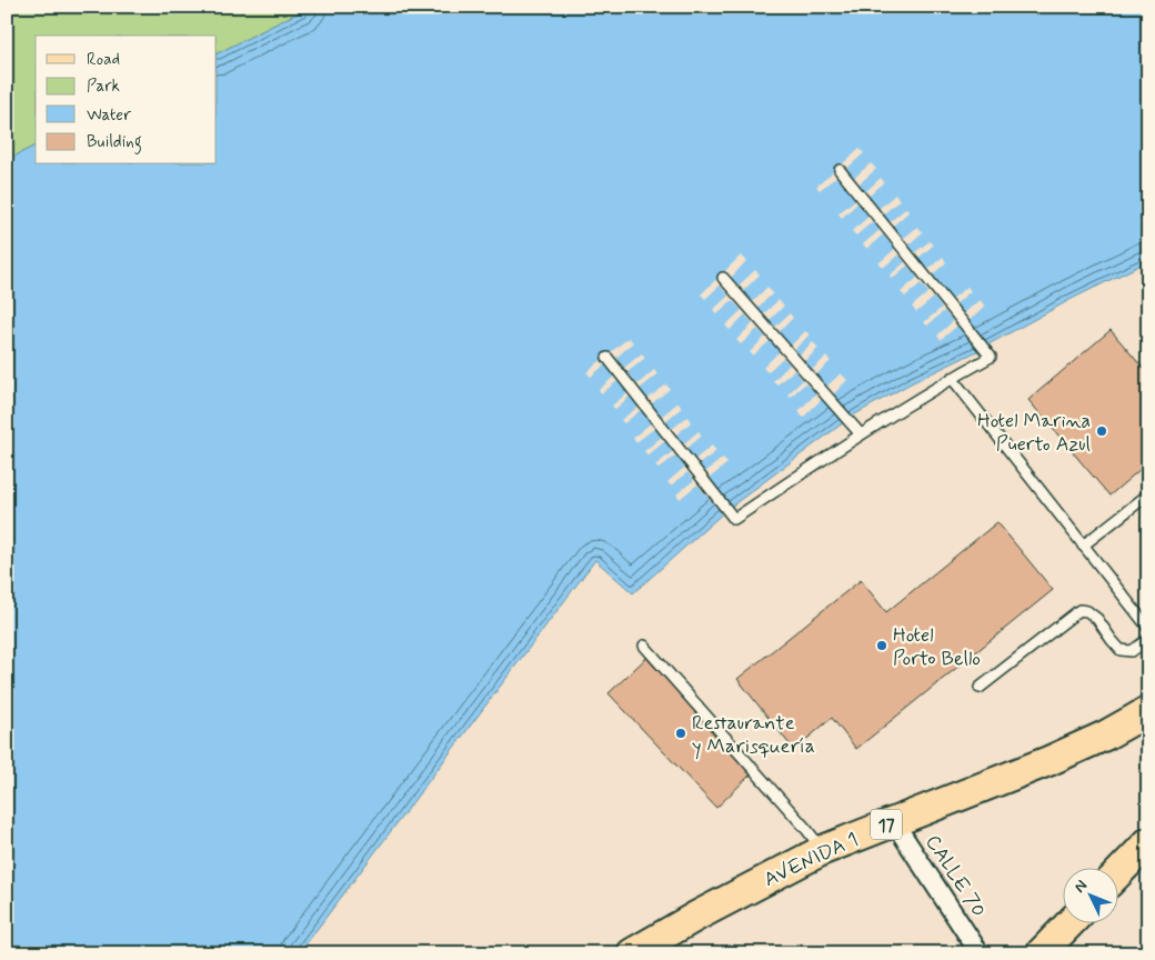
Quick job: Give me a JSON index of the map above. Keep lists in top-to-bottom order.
{
  "streets": {
    "main road": ["17", "AVENIDA 1"],
    "street": ["CALLE 70"]
  },
  "crossings": [
    ["AVENIDA 1", "CALLE 70"]
  ],
  "places": ["Hotel Marina Puerto Azul", "Hotel Porto Bello", "Restaurante y Marisquería"],
  "legend": [
    "Road",
    "Park",
    "Water",
    "Building"
  ],
  "north": "top left"
}
